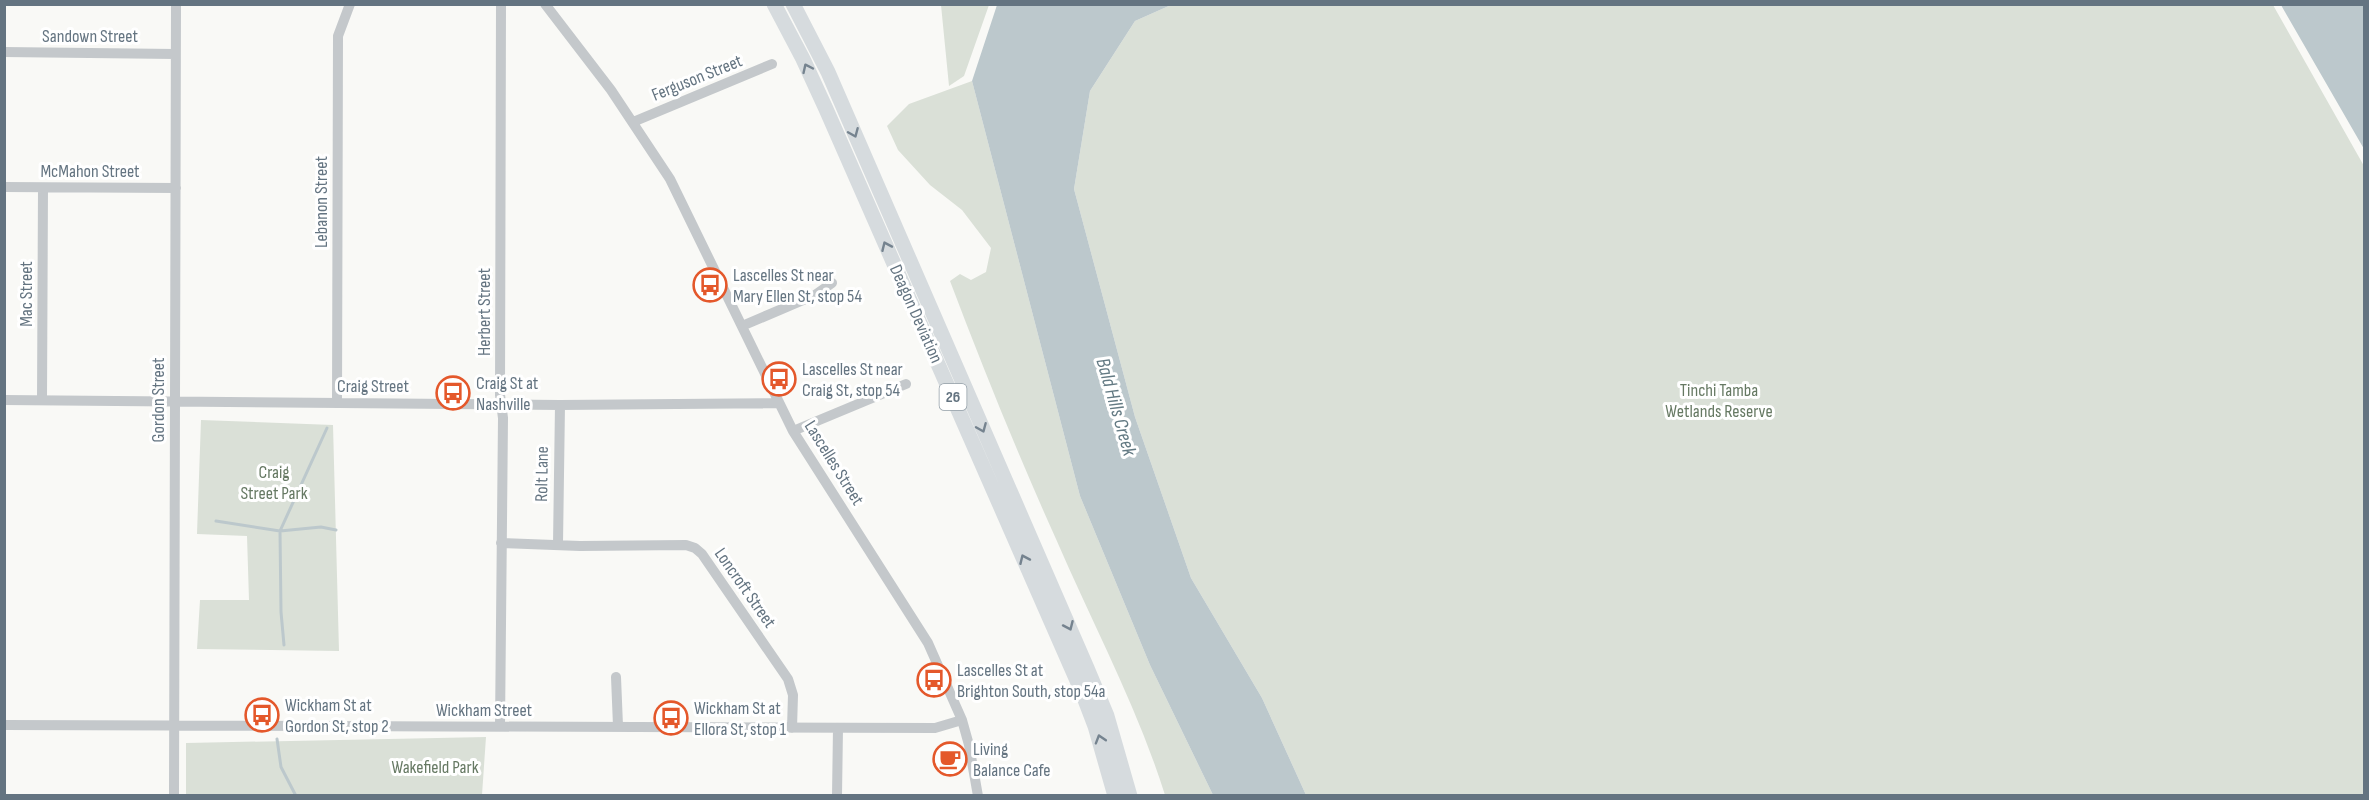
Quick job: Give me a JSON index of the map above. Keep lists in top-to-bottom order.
{
  "streets": {
    "highway": ["Deagon Deviation", "26"],
    "street": [
      "Sandown Street",
      "Ferguson Street",
      "McMahon Street",
      "Lebanon Street",
      "Mac Street",
      "Herbert Street",
      "Craig Street",
      "Gordon Street",
      "Lascelles Street",
      "Rolt Lane",
      "Loncroft Street",
      "Wickham Street"
    ]
  },
  "crossings": [
    ["Sandown Street", "Gordon Street"],
    ["Ferguson Street", "Lascelles Street"],
    ["McMahon Street", "Mac Street"],
    ["McMahon Street", "Gordon Street"],
    ["Lebanon Street", "Craig Street"],
    ["Mac Street", "Craig Street"],
    ["Herbert Street", "Craig Street"],
    ["Herbert Street", "Loncroft Street"],
    ["Herbert Street", "Wickham Street"],
    ["Craig Street", "Gordon Street"],
    ["Craig Street", "Lascelles Street"],
    ["Craig Street", "Rolt Lane"],
    ["Gordon Street", "Wickham Street"],
    ["Lascelles Street", "Wickham Street"],
    ["Rolt Lane", "Loncroft Street"],
    ["Loncroft Street", "Wickham Street"]
  ],
  "water": ["Bald Hills Creek"],
  "parks": ["Tinchi Tamba Wetlands Reserve", "Craig Street Park", "Wakefield Park"],
  "places": {
    "bus stop": [
      "Lascelles St near Mary Ellen St, stop 54",
      "Lascelles St near Craig St, stop 54",
      "Craig St at Nashville",
      "Lascelles St at Brighton South, stop 54a",
      "Wickham St at Gordon St, stop 2",
      "Wickham St at Ellora St, stop 1"
    ],
    "cafe": ["Living Balance Cafe"]
  }
}
